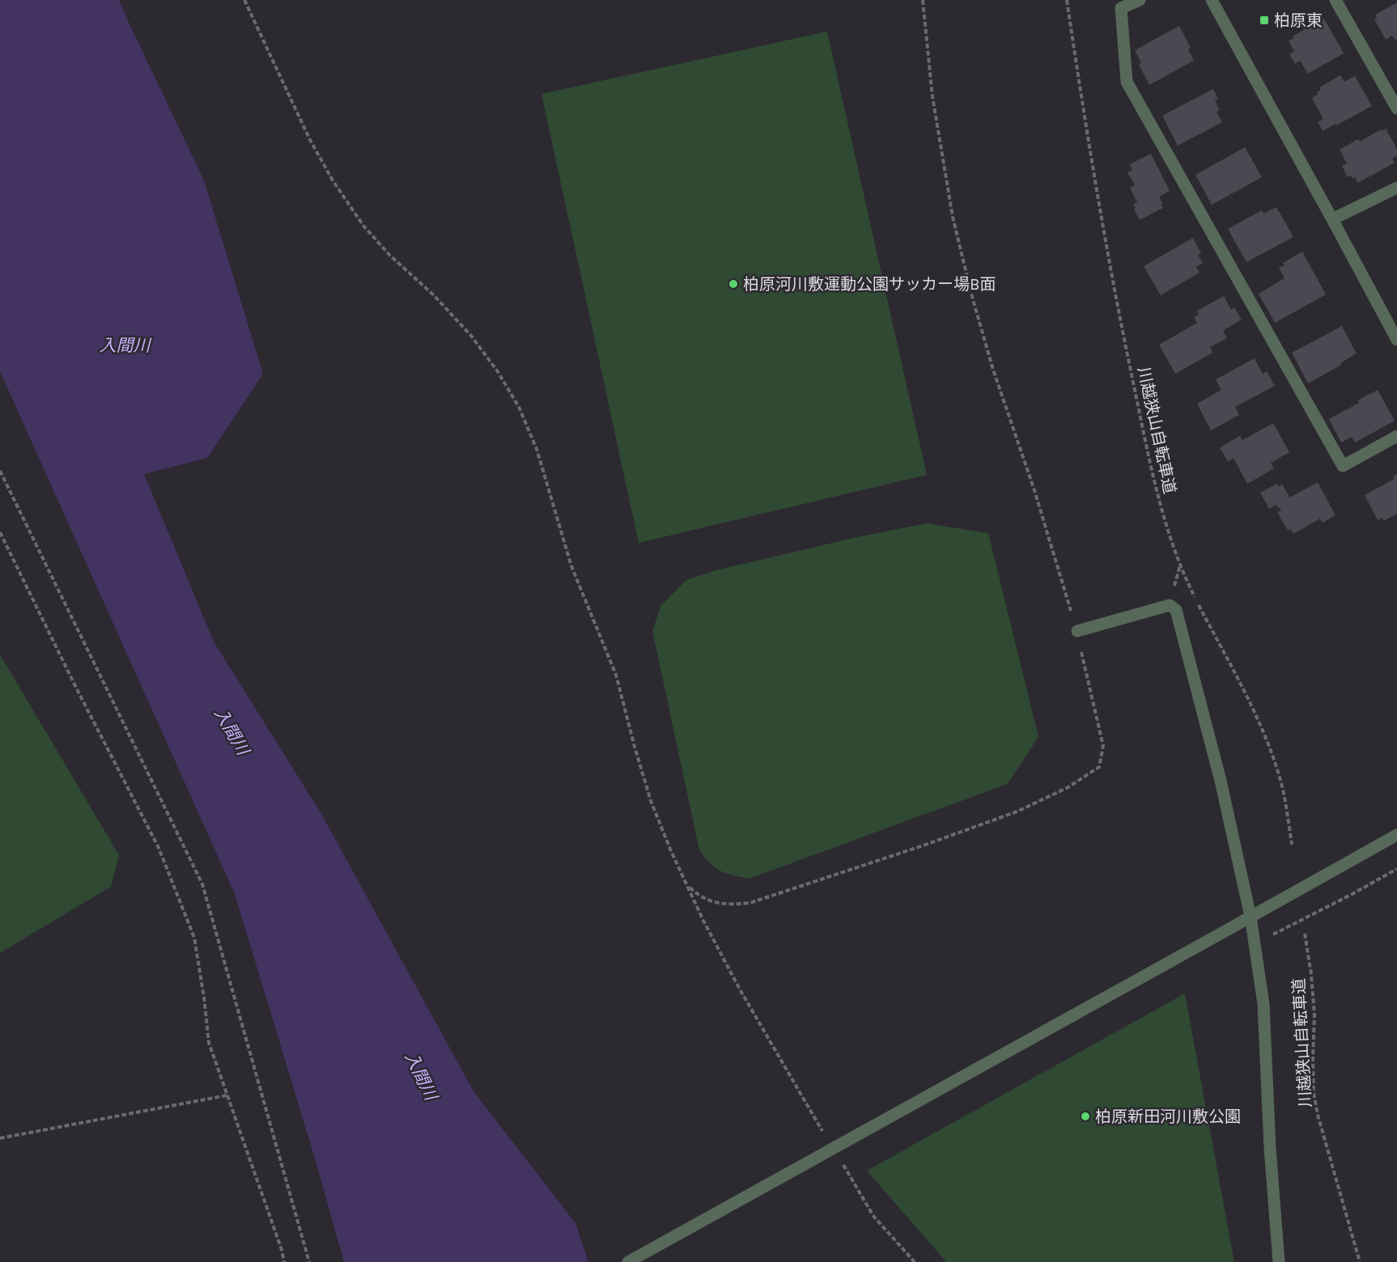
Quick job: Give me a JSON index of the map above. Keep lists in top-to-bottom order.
{
  "streets": {
    "path": ["川越狭山自転車道"]
  },
  "water": ["入間川"],
  "places": {
    "transit": ["柏原東"],
    "other": ["柏原河川敷運動公園サッカー場B面", "柏原新田河川敷公園"]
  }
}
